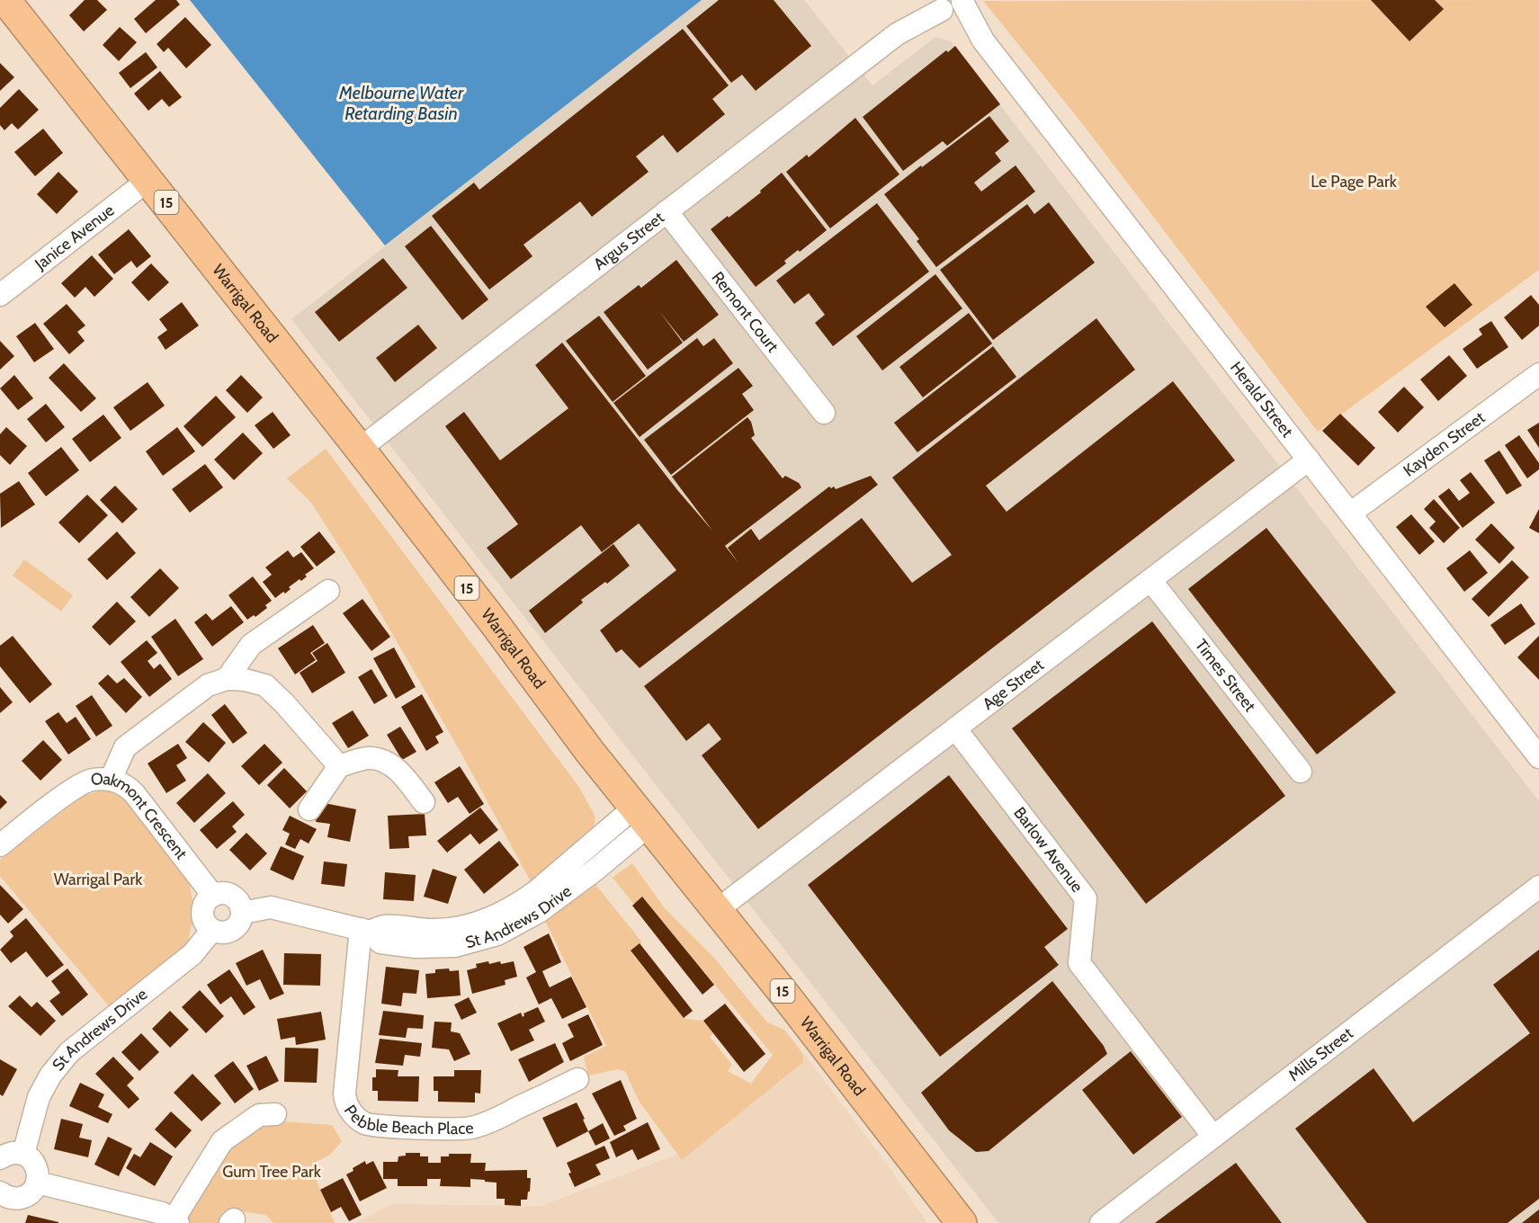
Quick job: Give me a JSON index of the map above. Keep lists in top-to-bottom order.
{
  "streets": {
    "highway": ["15", "Warrigal Road"],
    "street": [
      "Janice Avenue",
      "Argus Street",
      "Remont Court",
      "Herald Street",
      "Kayden Street",
      "Times Street",
      "Age Street",
      "Oakmont Crescent",
      "Barlow Avenue",
      "St Andrews Drive",
      "Mills Street",
      "Pebble Beach Place"
    ]
  },
  "crossings": [
    ["Janice Avenue", "Warrigal Road"],
    ["Argus Street", "Warrigal Road"],
    ["Argus Street", "Remont Court"],
    ["Argus Street", "Herald Street"],
    ["Warrigal Road", "Age Street"],
    ["Warrigal Road", "St Andrews Drive"],
    ["Herald Street", "Kayden Street"],
    ["Herald Street", "Age Street"],
    ["Times Street", "Age Street"],
    ["Age Street", "Barlow Avenue"],
    ["Oakmont Crescent", "St Andrews Drive"],
    ["Barlow Avenue", "Mills Street"],
    ["St Andrews Drive", "Pebble Beach Place"]
  ],
  "water": ["Melbourne Water Retarding Basin"],
  "parks": ["Le Page Park", "Warrigal Park", "Gum Tree Park"]
}
